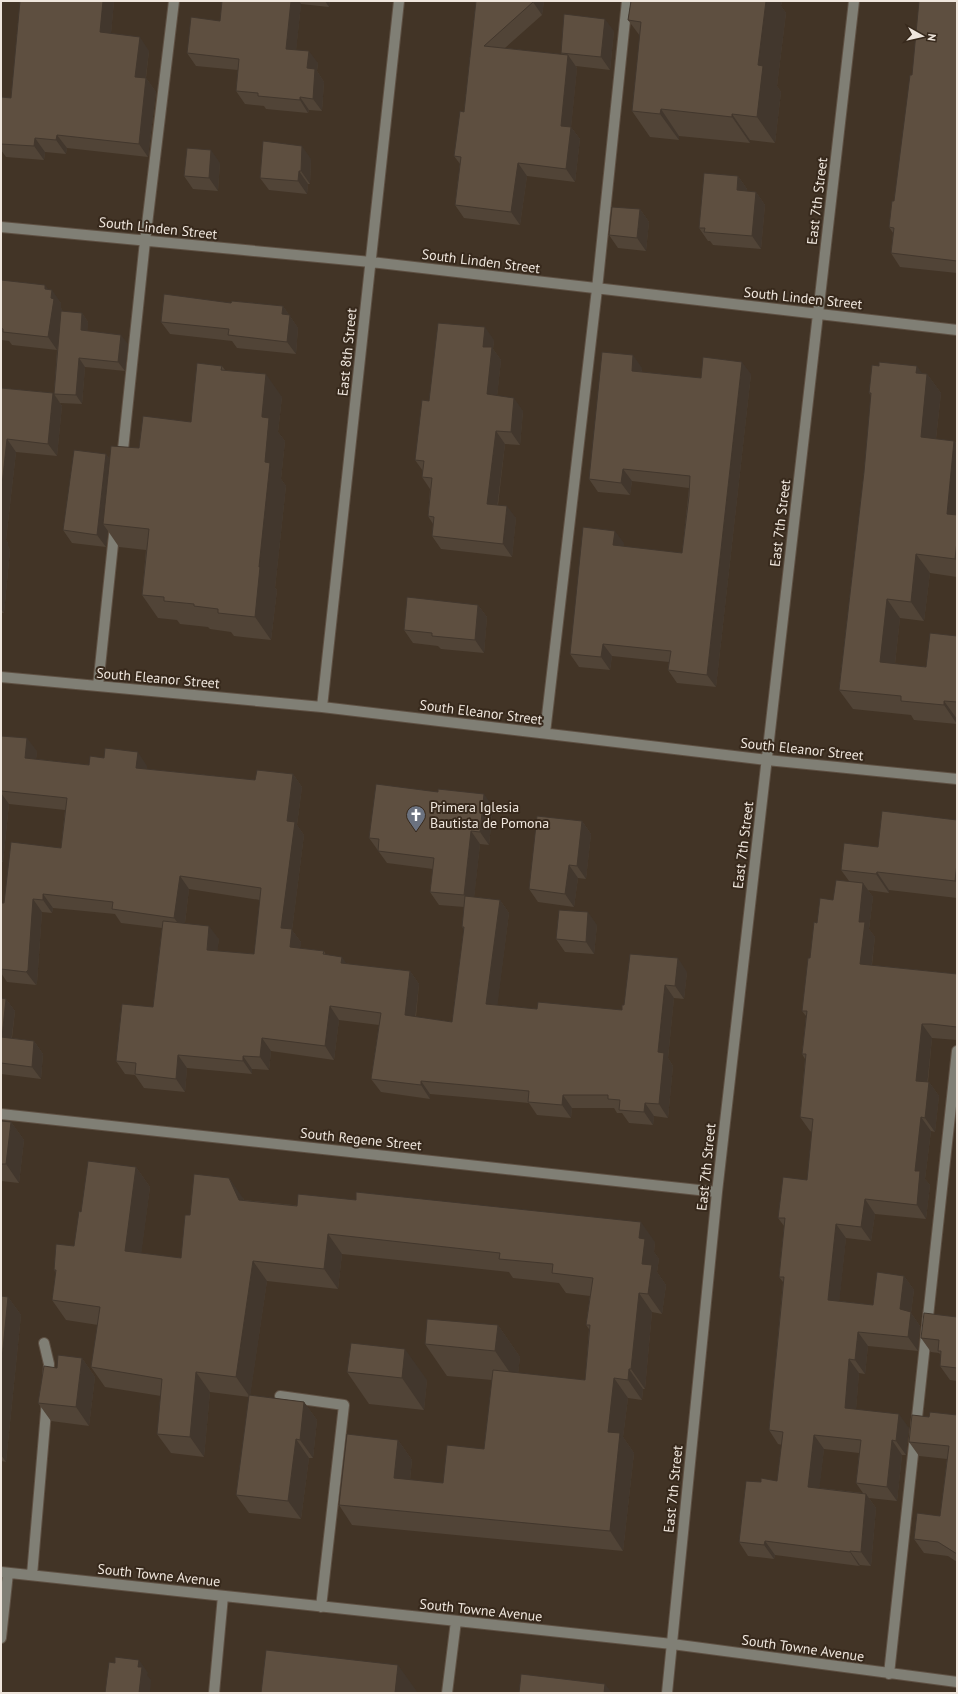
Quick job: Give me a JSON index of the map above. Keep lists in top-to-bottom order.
{
  "streets": {
    "street": [
      "East 7th Street",
      "South Linden Street",
      "East 8th Street",
      "South Eleanor Street",
      "South Regene Street",
      "South Towne Avenue"
    ]
  },
  "crossings": [
    ["East 7th Street", "South Linden Street"],
    ["East 7th Street", "South Eleanor Street"],
    ["East 7th Street", "South Regene Street"],
    ["East 7th Street", "South Towne Avenue"],
    ["South Linden Street", "East 8th Street"],
    ["East 8th Street", "South Eleanor Street"]
  ],
  "places": {
    "church": ["Primera Iglesia Bautista de Pomona"]
  },
  "north": "right"
}
